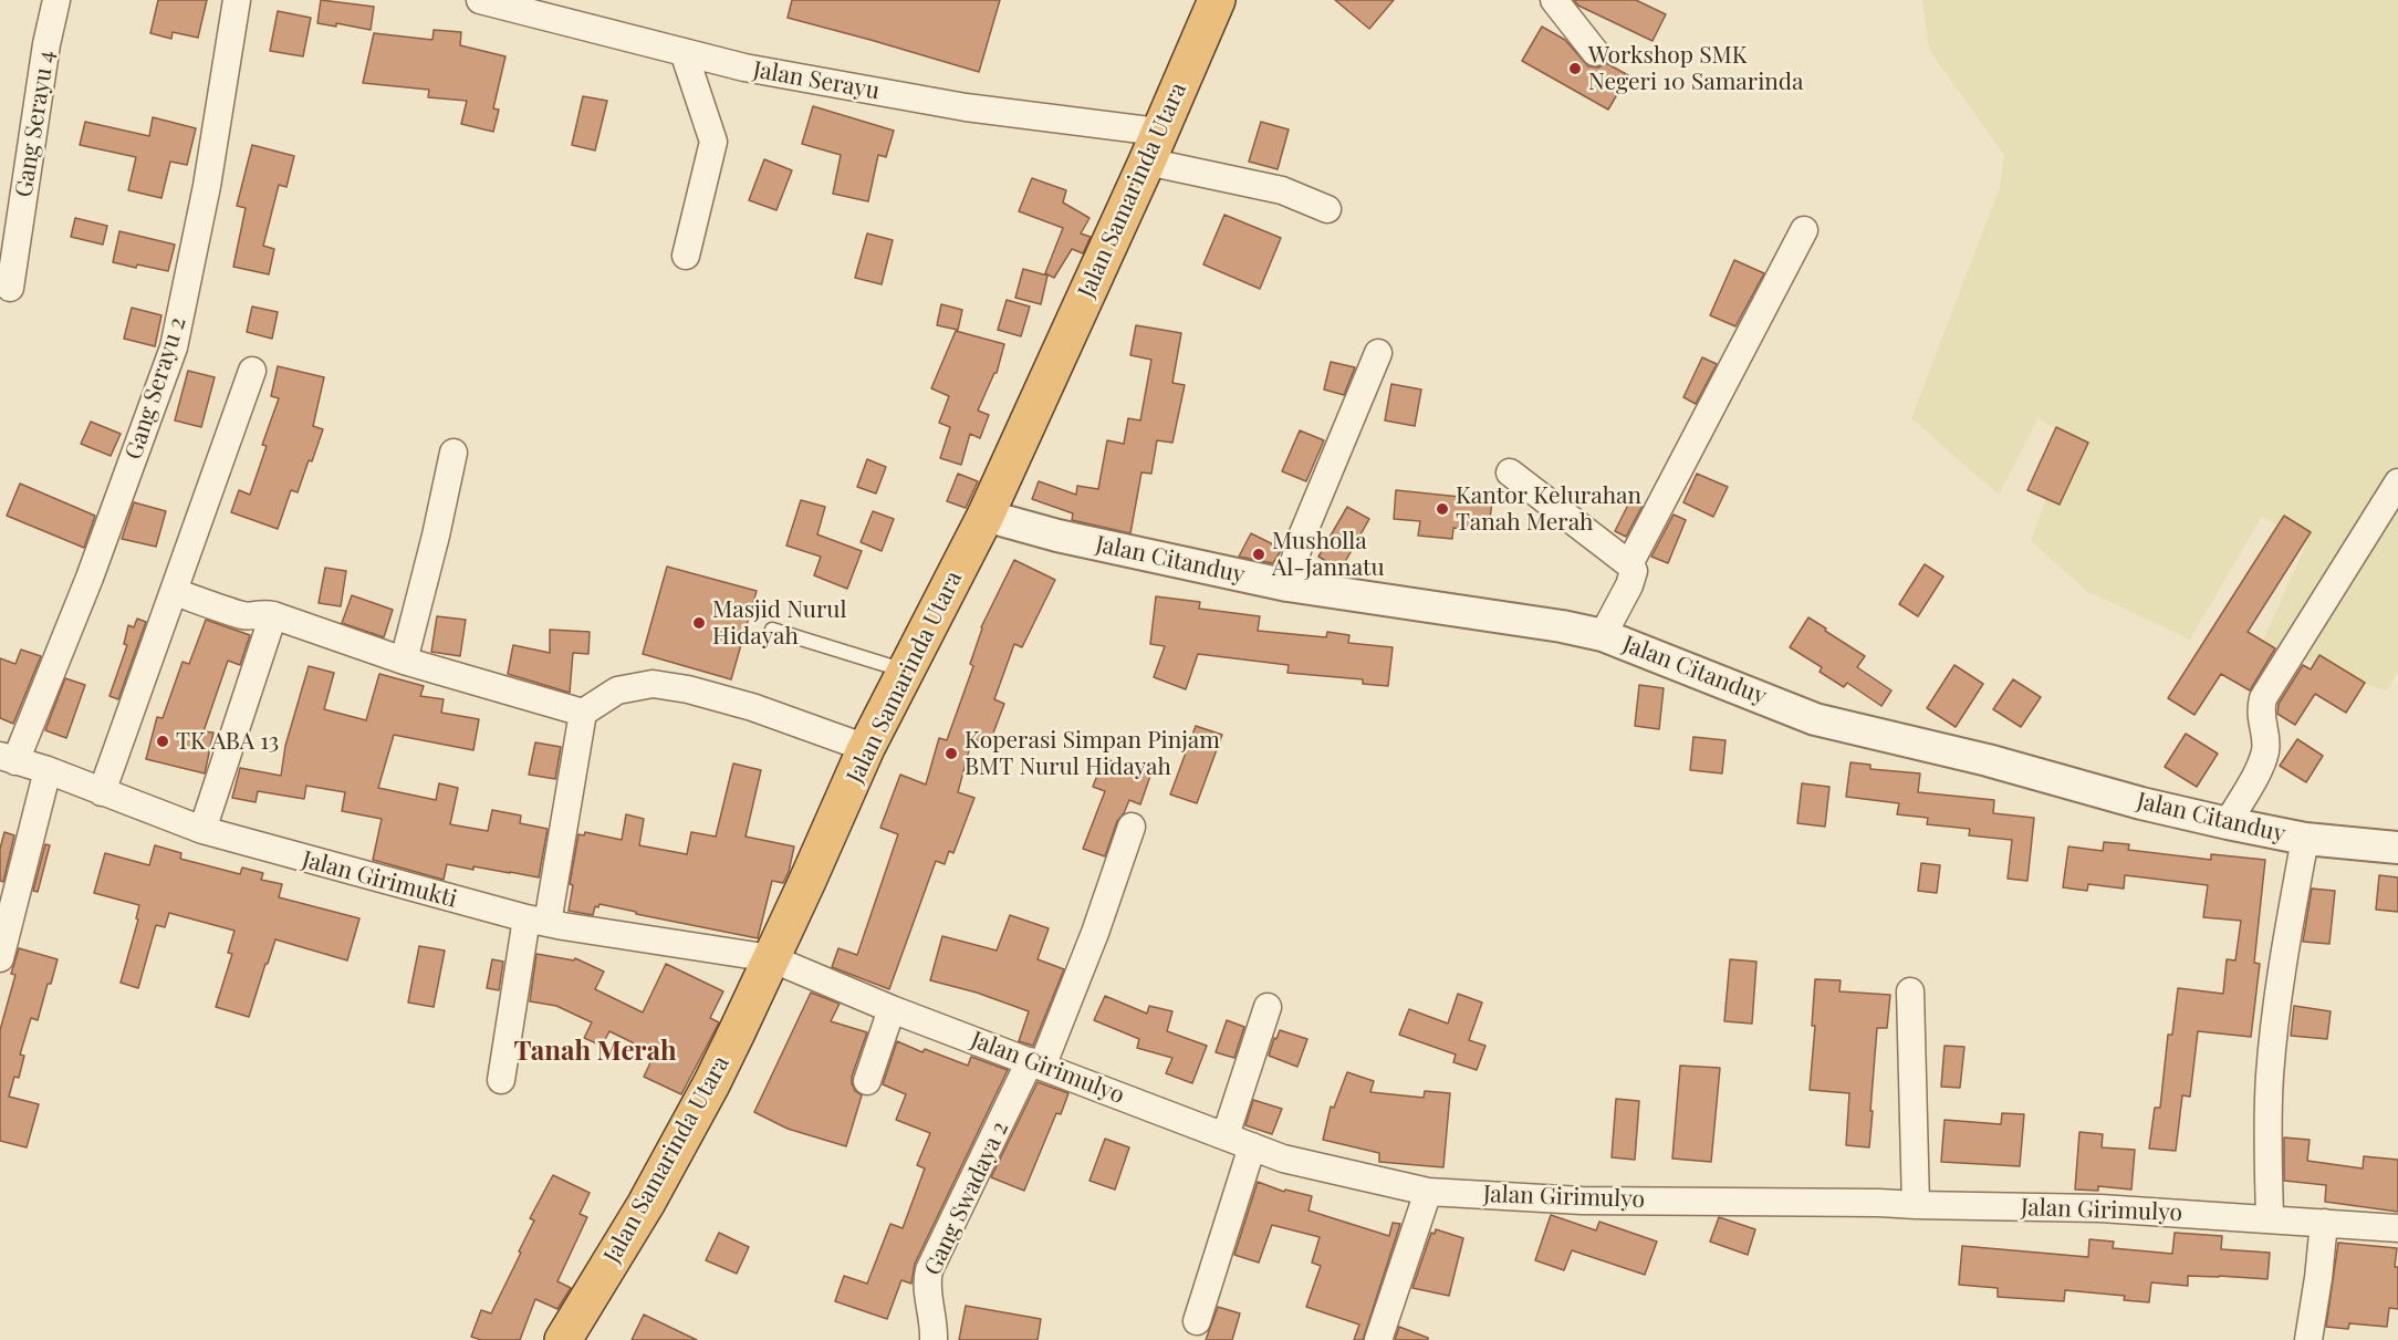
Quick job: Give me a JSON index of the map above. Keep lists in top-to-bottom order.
{
  "streets": {
    "highway": ["Jalan Samarinda Utara"],
    "street": [
      "Jalan Serayu",
      "Gang Serayu 4",
      "Gang Serayu 2",
      "Jalan Citanduy",
      "Jalan Girimukti",
      "Jalan Girimulyo",
      "Gang Swadaya 2"
    ]
  },
  "crossings": [
    ["Jalan Serayu", "Jalan Samarinda Utara"],
    ["Jalan Samarinda Utara", "Jalan Citanduy"],
    ["Jalan Samarinda Utara", "Jalan Girimukti"],
    ["Jalan Samarinda Utara", "Jalan Girimulyo"],
    ["Gang Serayu 2", "Jalan Girimukti"],
    ["Jalan Girimukti", "Jalan Girimulyo"],
    ["Jalan Girimulyo", "Gang Swadaya 2"]
  ],
  "districts": ["Tanah Merah"],
  "places": [
    "Workshop SMK Negeri 10 Samarinda",
    "Kantor Kelurahan Tanah Merah",
    "Musholla Al-Jannatu",
    "Masjid Nurul Hidayah",
    "TK ABA 13",
    "Koperasi Simpan Pinjam BMT Nurul Hidayah"
  ]
}
